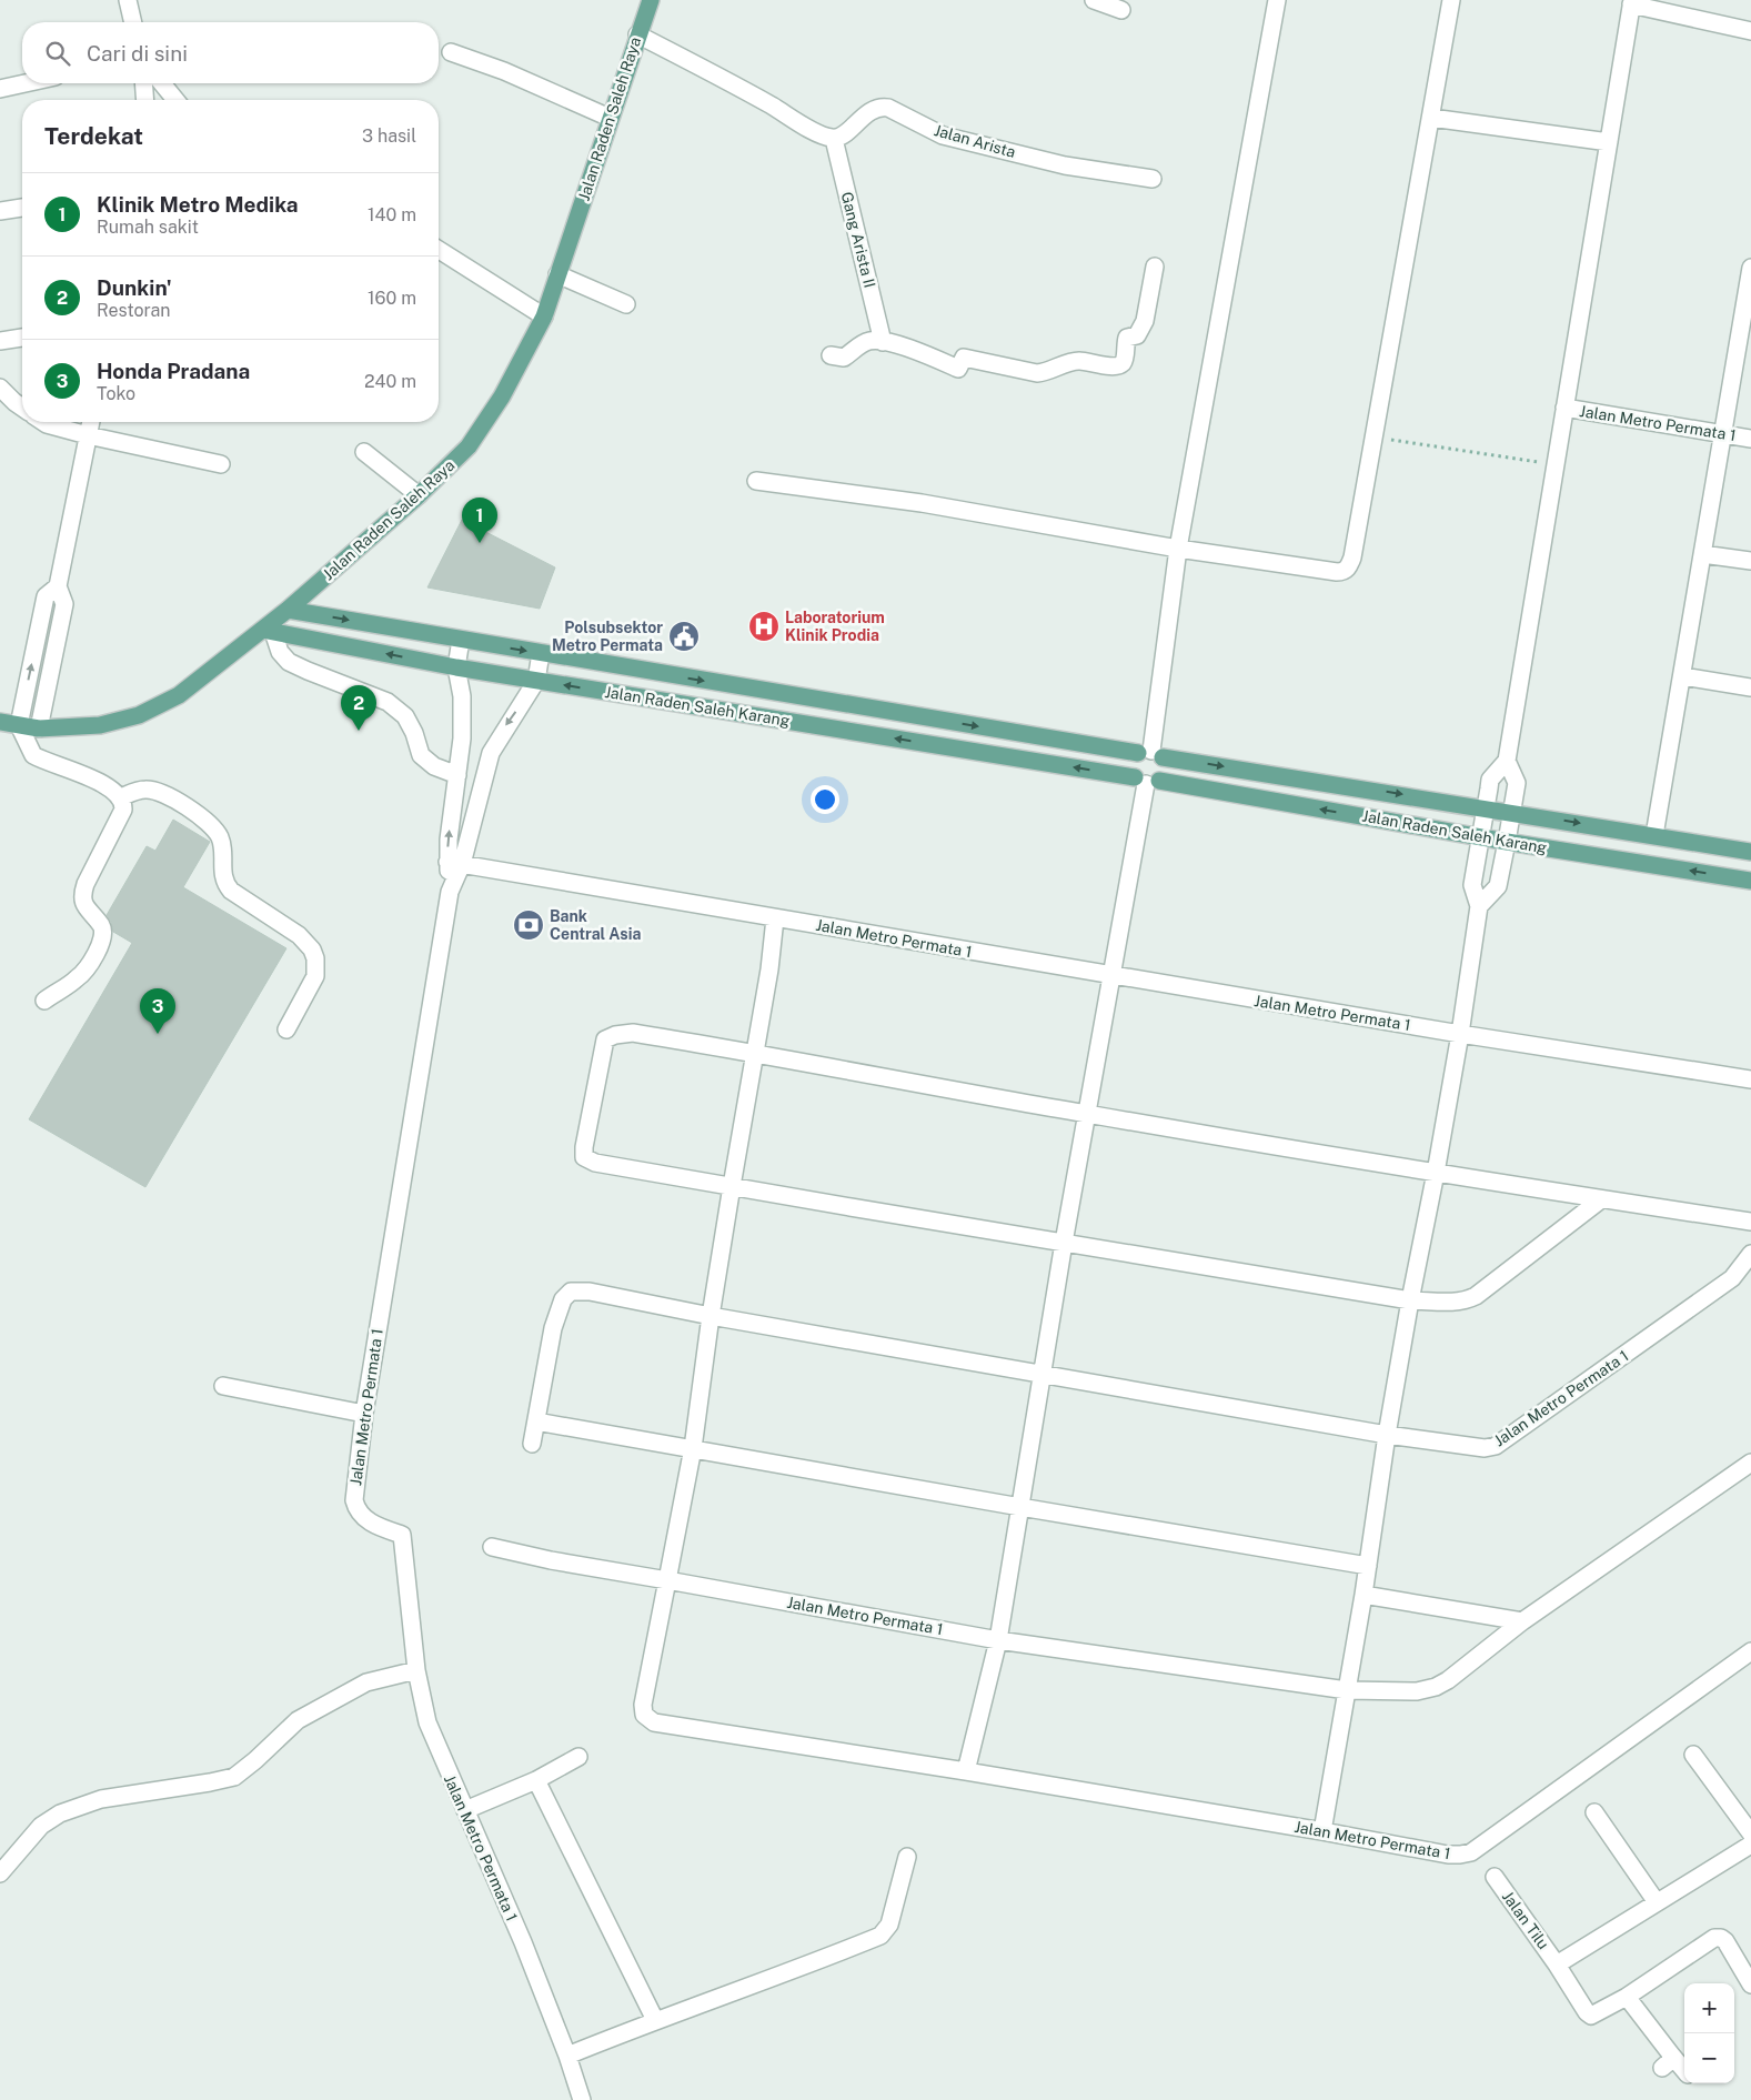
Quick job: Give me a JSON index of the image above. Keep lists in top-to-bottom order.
{
  "streets": {
    "main road": ["Jalan Raden Saleh Raya", "Jalan Raden Saleh Karang"],
    "street": [
      "Jalan Arista",
      "Gang Arista II",
      "Jalan Metro Permata 1",
      "Jalan Tilu"
    ]
  },
  "crossings": [
    ["Jalan Raden Saleh Raya", "Jalan Raden Saleh Karang"],
    ["Jalan Arista", "Gang Arista II"],
    ["Jalan Metro Permata 1", "Jalan Raden Saleh Karang"]
  ],
  "places": {
    "hospital": ["Laboratorium Klinik Prodia"],
    "public building": ["Polsubsektor Metro Permata"],
    "bank": ["Bank Central Asia"]
  },
  "page": {
    "search": "Cari di sini",
    "heading": ["Terdekat", "3 hasil"],
    "list": [
      {
        "mark": "1",
        "name": "Klinik Metro Medika",
        "note": "Rumah sakit",
        "value": "140 m"
      },
      {
        "mark": "2",
        "name": "Dunkin'",
        "note": "Restoran",
        "value": "160 m"
      },
      {
        "mark": "3",
        "name": "Honda Pradana",
        "note": "Toko",
        "value": "240 m"
      }
    ],
    "pins": ["1", "2", "3"],
    "map_buttons": ["+", "−"]
  }
}
